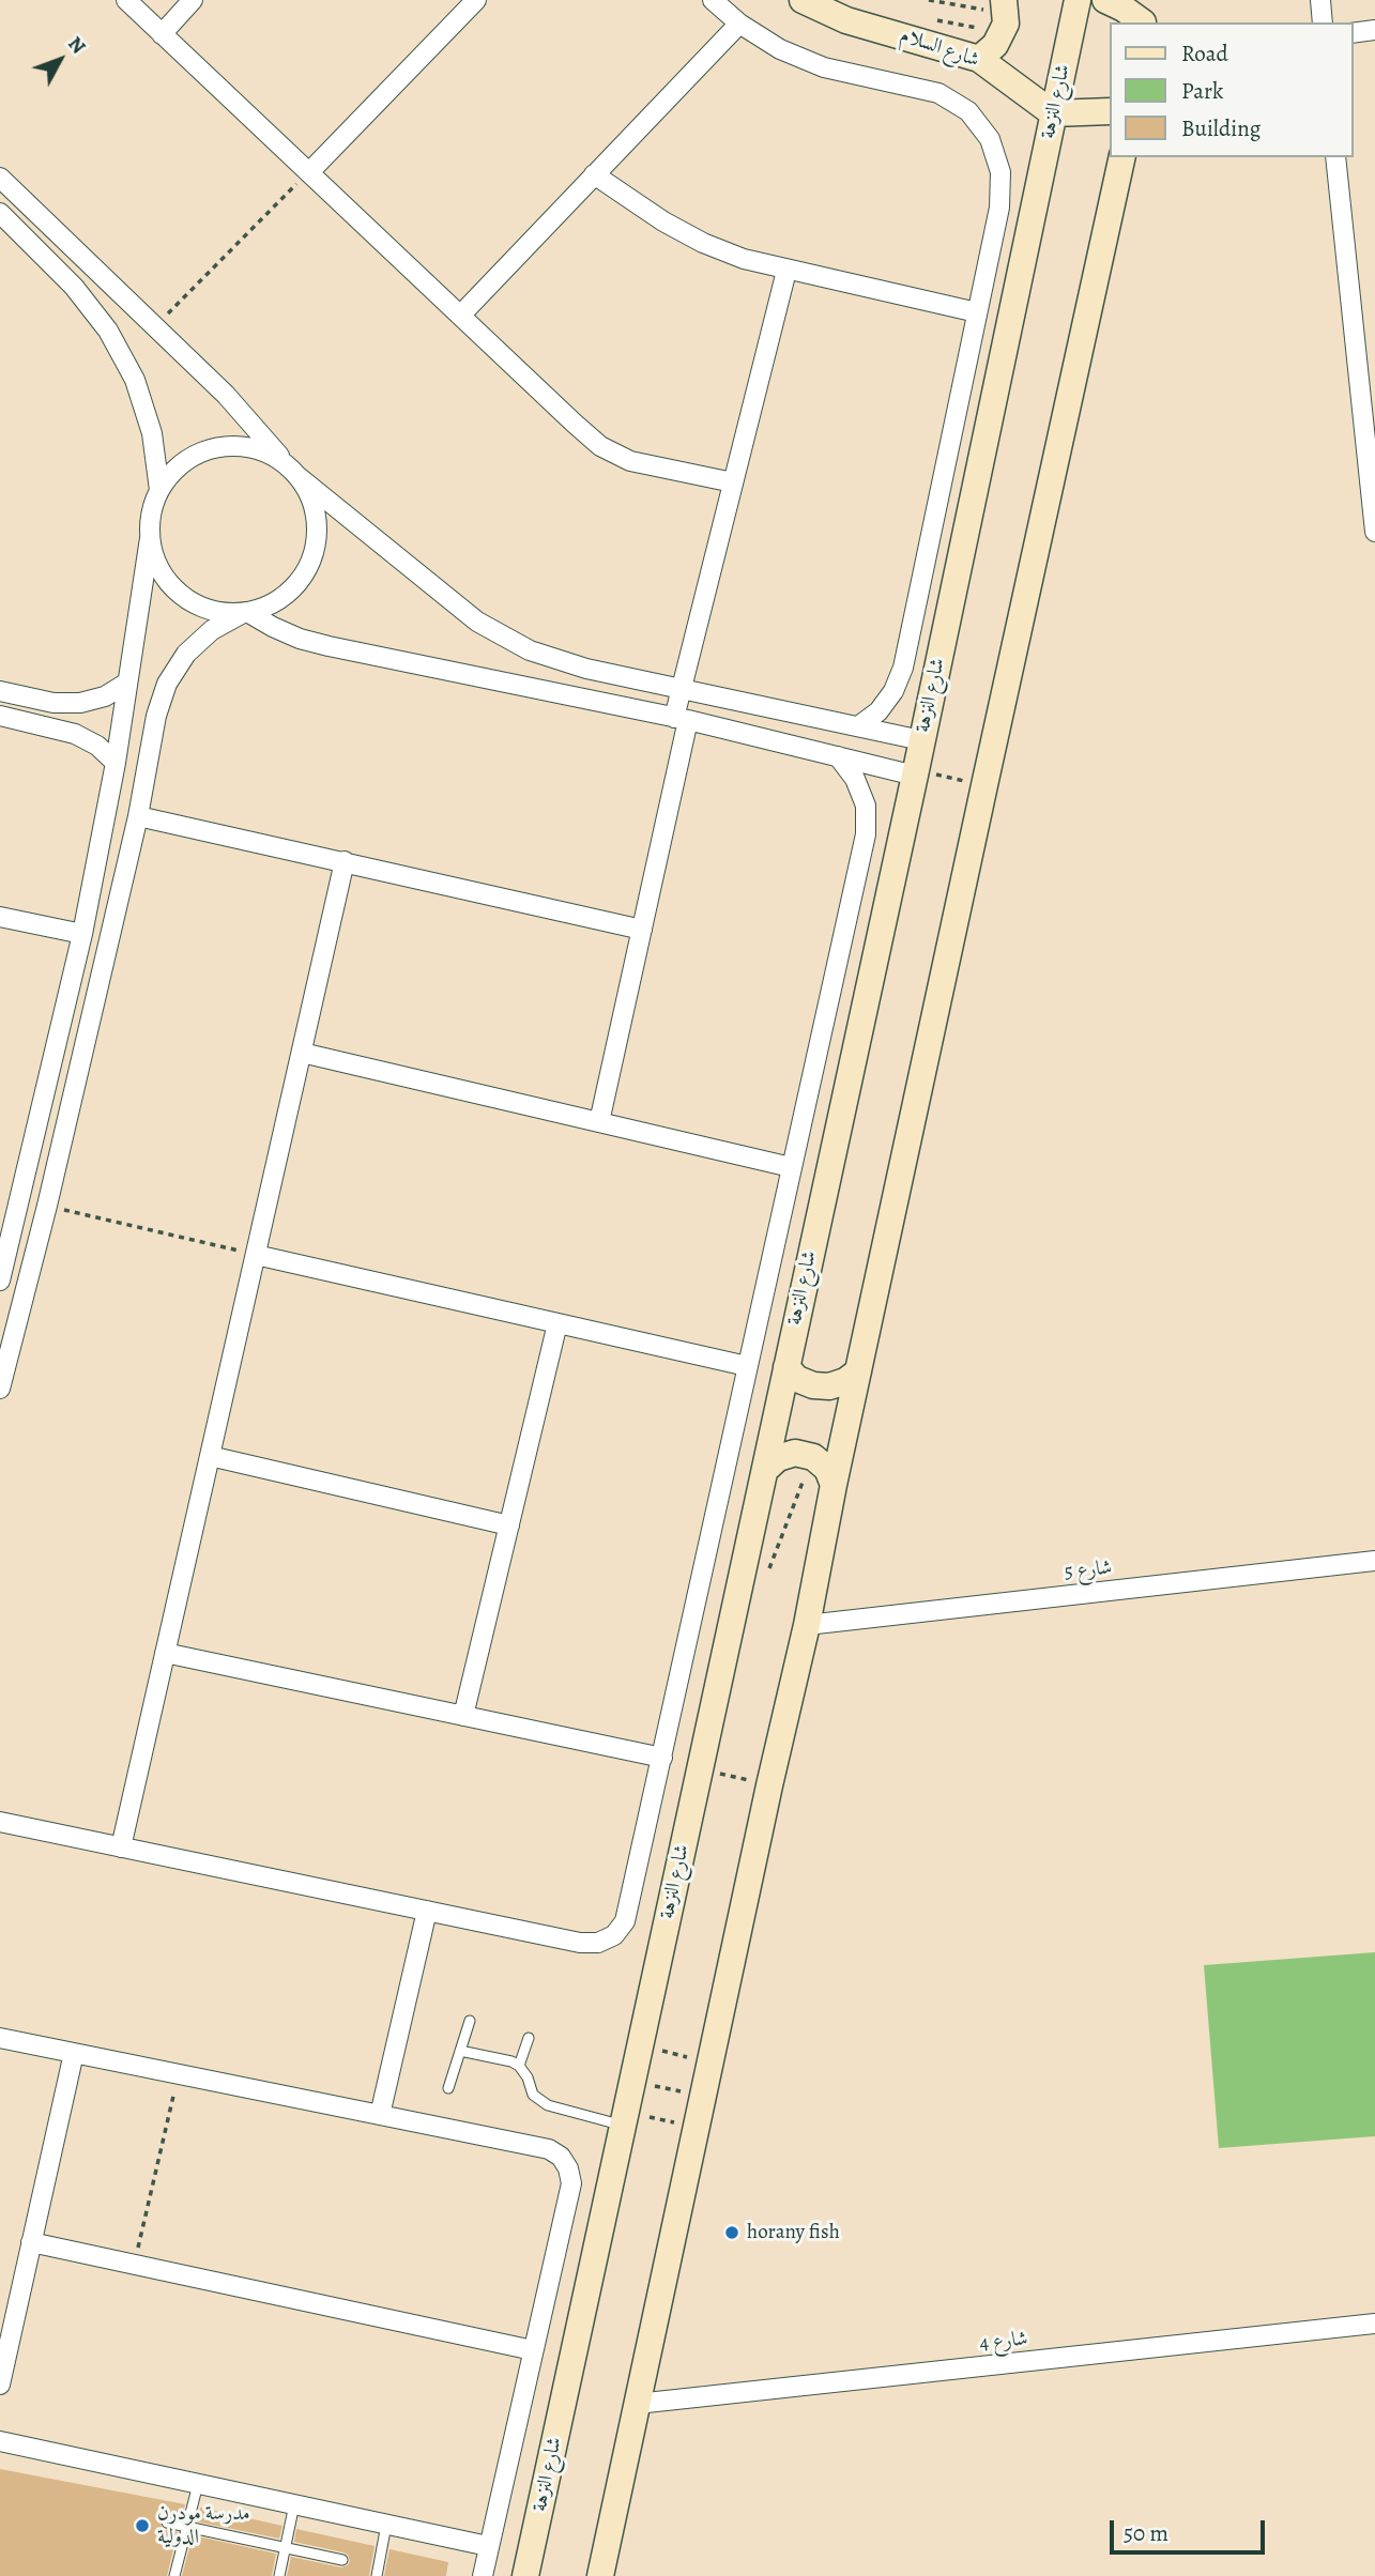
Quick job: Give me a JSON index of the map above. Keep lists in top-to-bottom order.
{
  "streets": {
    "main road": ["شارع السلام", "شارع النزهة"],
    "street": ["شارع 5", "شارع 4"]
  },
  "crossings": [
    ["شارع السلام", "شارع النزهة"]
  ],
  "places": ["horany fish", "مدرسة مودرن الدولية"],
  "legend": ["Road", "Park", "Building"],
  "scale_bar": "50 m",
  "north": "top right"
}
